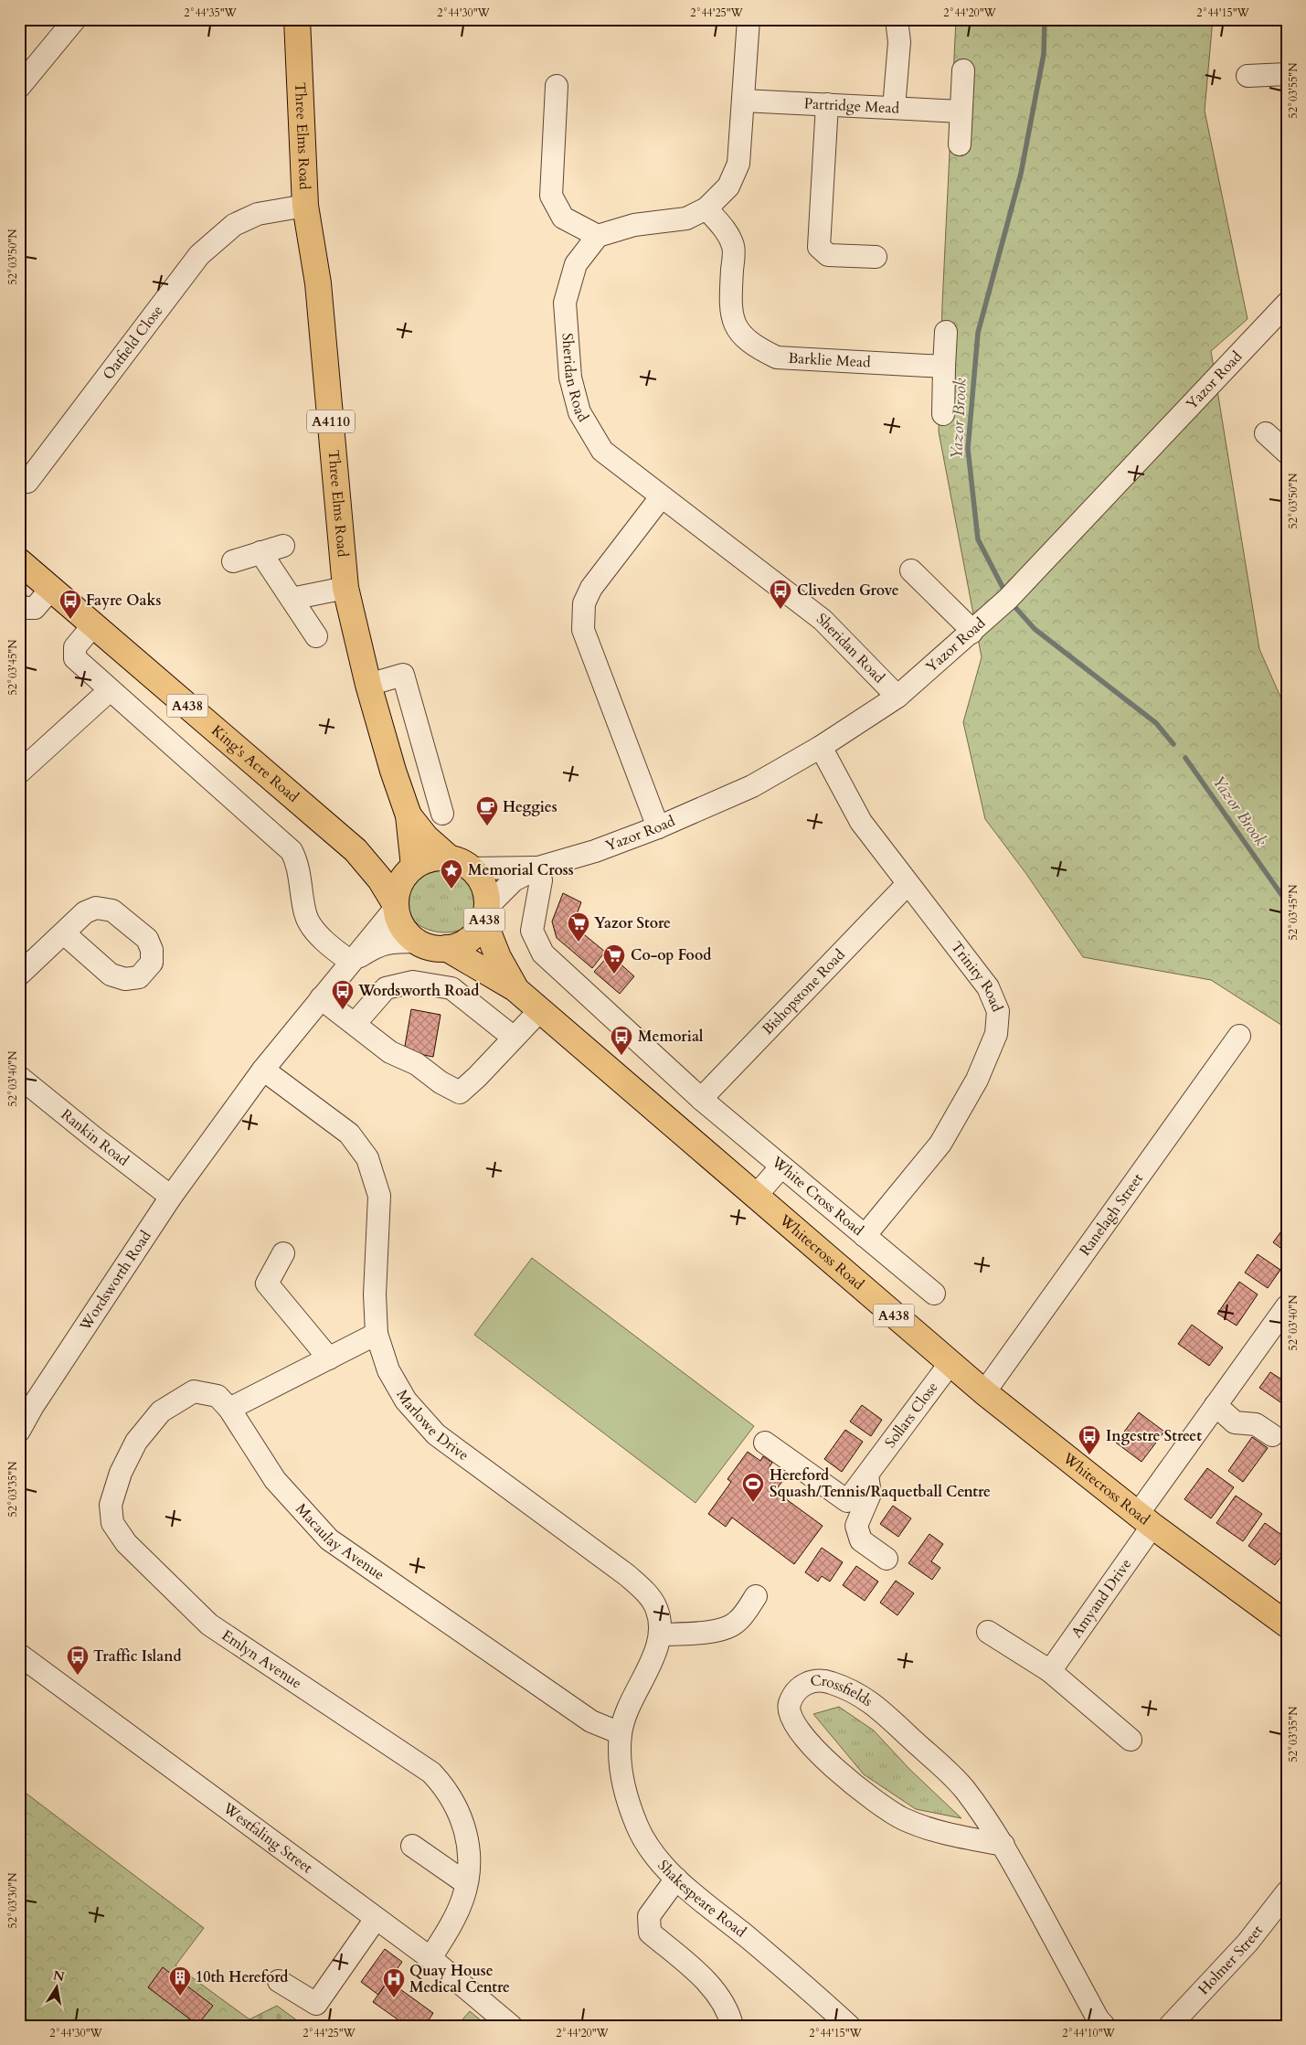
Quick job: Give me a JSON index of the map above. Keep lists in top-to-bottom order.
{
  "streets": {
    "main road": [
      "Three Elms Road",
      "A4110",
      "A438",
      "King's Acre Road",
      "Whitecross Road"
    ],
    "street": [
      "Partridge Mead",
      "Oatfield Close",
      "Barklie Mead",
      "Sheridan Road",
      "Yazor Road",
      "Trinity Road",
      "Bishopstone Road",
      "Rankin Road",
      "White Cross Road",
      "Ranelagh Street",
      "Wordsworth Road",
      "Sollars Close",
      "Marlowe Drive",
      "Macaulay Avenue",
      "Amyand Drive",
      "Emlyn Avenue",
      "Crossfields",
      "Westfaling Street",
      "Shakespeare Road",
      "Holmer Street"
    ]
  },
  "crossings": [
    ["Three Elms Road", "Oatfield Close"],
    ["Three Elms Road", "Yazor Road"],
    ["Three Elms Road", "A438"],
    ["Three Elms Road", "King's Acre Road"],
    ["Three Elms Road", "Whitecross Road"],
    ["Three Elms Road", "Wordsworth Road"],
    ["Sheridan Road", "Yazor Road"],
    ["Yazor Road", "A438"],
    ["Yazor Road", "King's Acre Road"],
    ["Yazor Road", "Trinity Road"],
    ["Yazor Road", "White Cross Road"],
    ["Yazor Road", "Whitecross Road"],
    ["Yazor Road", "Wordsworth Road"],
    ["A438", "King's Acre Road"],
    ["A438", "Whitecross Road"],
    ["A438", "Wordsworth Road"],
    ["King's Acre Road", "Whitecross Road"],
    ["King's Acre Road", "Wordsworth Road"],
    ["Trinity Road", "Bishopstone Road"],
    ["Trinity Road", "White Cross Road"],
    ["Bishopstone Road", "White Cross Road"],
    ["Rankin Road", "Wordsworth Road"],
    ["Ranelagh Street", "Whitecross Road"],
    ["Whitecross Road", "Wordsworth Road"],
    ["Whitecross Road", "Sollars Close"],
    ["Whitecross Road", "Amyand Drive"],
    ["Wordsworth Road", "Marlowe Drive"],
    ["Marlowe Drive", "Macaulay Avenue"],
    ["Marlowe Drive", "Shakespeare Road"],
    ["Macaulay Avenue", "Emlyn Avenue"],
    ["Macaulay Avenue", "Shakespeare Road"],
    ["Emlyn Avenue", "Westfaling Street"]
  ],
  "water": ["Yazor Brook"],
  "places": {
    "bus stop": [
      "Cliveden Grove",
      "Fayre Oaks",
      "Wordsworth Road",
      "Memorial",
      "Ingestre Street",
      "Traffic Island"
    ],
    "cafe": ["Heggies"],
    "place": ["Memorial Cross"],
    "supermarket": ["Yazor Store", "Co-op Food"],
    "sports": ["Hereford Squash/Tennis/Raquetball Centre"],
    "building": ["10th Hereford"],
    "hospital": ["Quay House Medical Centre"]
  },
  "north": "top",
  "coordinates": [
    "2°44'35\"W",
    "2°44'30\"W",
    "2°44'25\"W",
    "2°44'20\"W",
    "2°44'15\"W",
    "52°03'55\"N",
    "52°03'50\"N",
    "52°03'45\"N",
    "52°03'40\"N",
    "52°03'35\"N",
    "52°03'30\"N",
    "2°44'10\"W"
  ]
}
